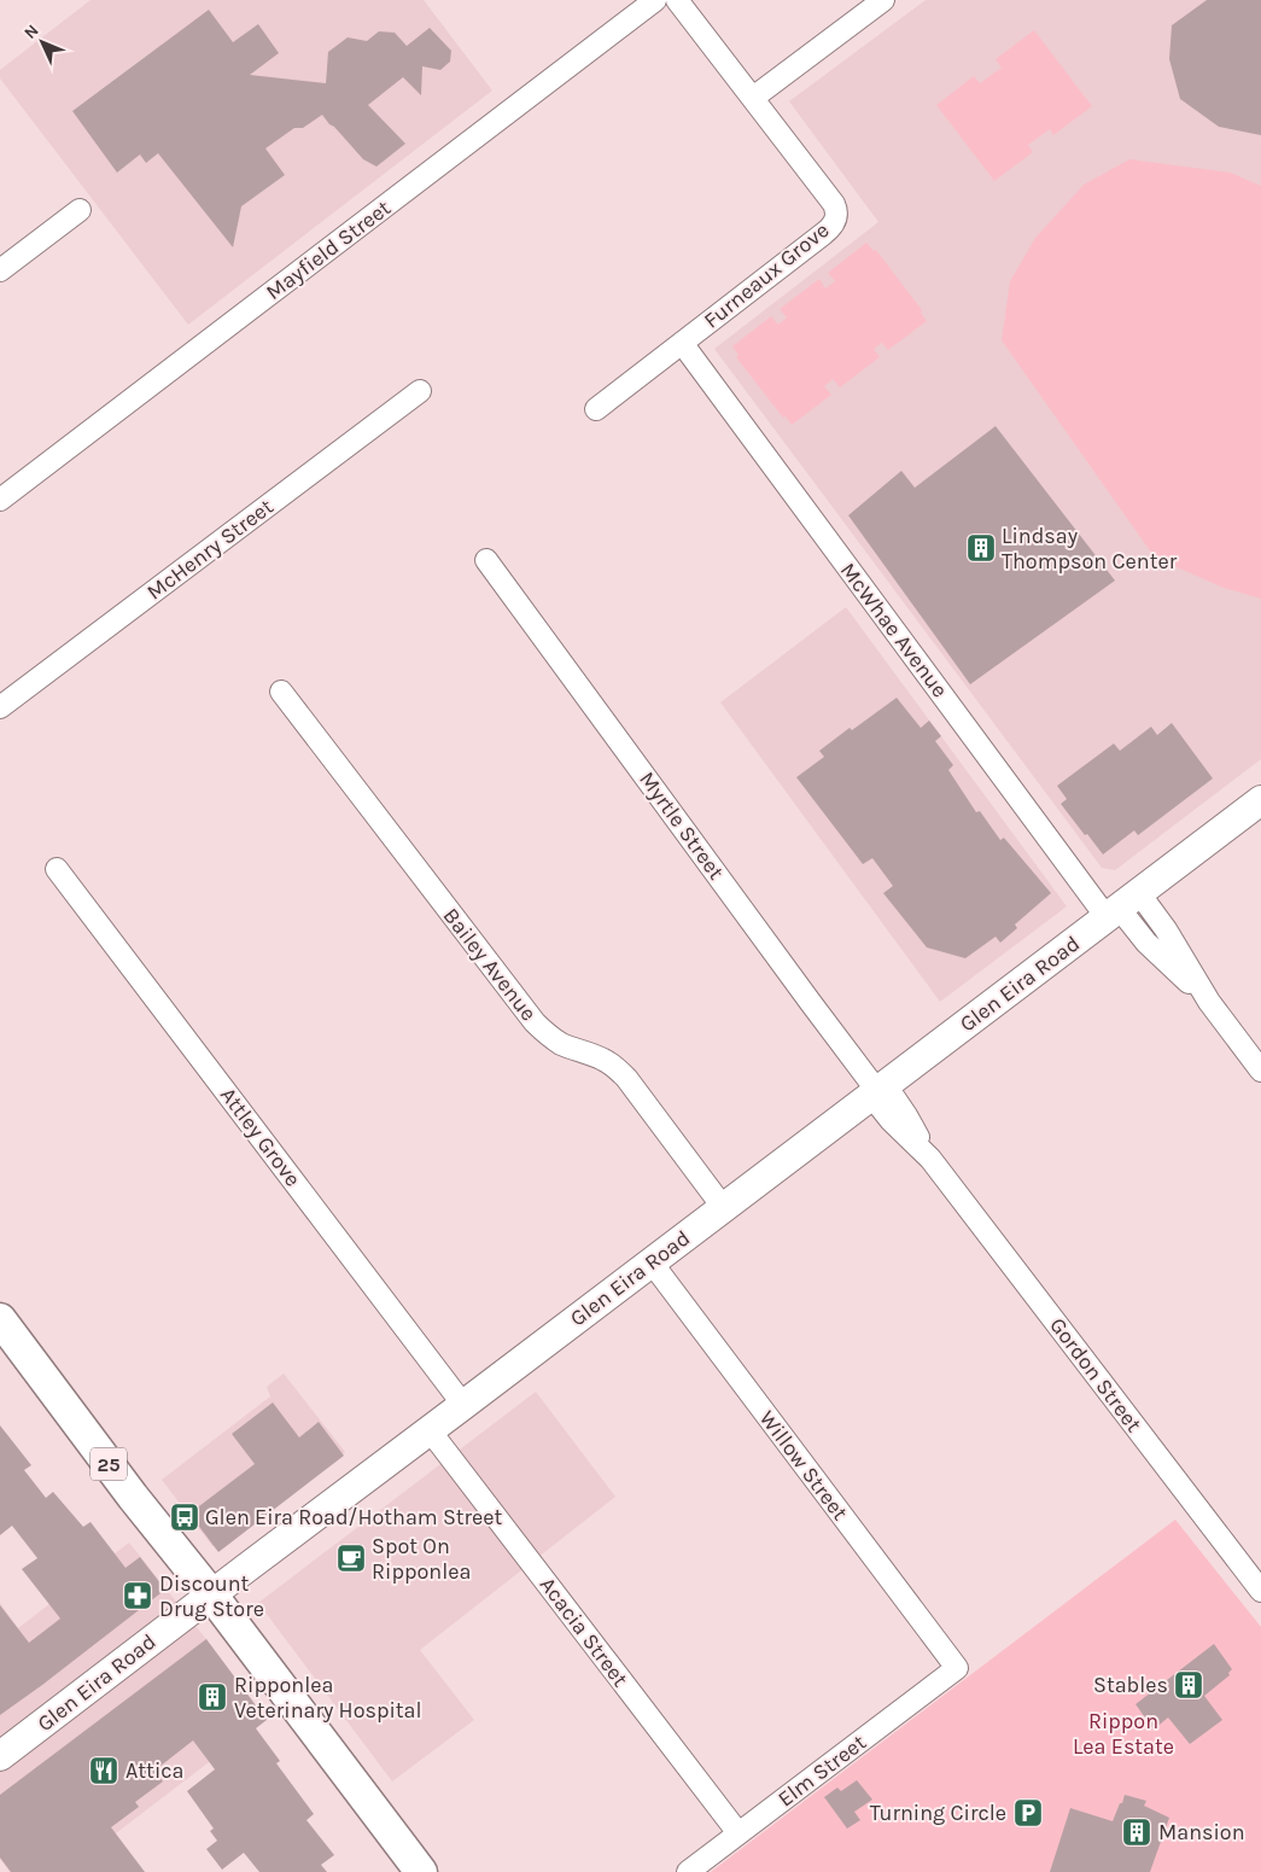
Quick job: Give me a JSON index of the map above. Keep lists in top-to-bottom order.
{
  "streets": {
    "main road": ["Glen Eira Road", "25"],
    "street": [
      "Mayfield Street",
      "Furneaux Grove",
      "McHenry Street",
      "McWhae Avenue",
      "Myrtle Street",
      "Bailey Avenue",
      "Attley Grove",
      "Gordon Street",
      "Willow Street",
      "Acacia Street",
      "Elm Street"
    ]
  },
  "crossings": [
    ["Furneaux Grove", "McWhae Avenue"],
    ["McWhae Avenue", "Glen Eira Road"],
    ["Myrtle Street", "Glen Eira Road"],
    ["Myrtle Street", "Gordon Street"],
    ["Bailey Avenue", "Glen Eira Road"],
    ["Glen Eira Road", "Attley Grove"],
    ["Glen Eira Road", "Gordon Street"],
    ["Glen Eira Road", "25"],
    ["Glen Eira Road", "Willow Street"],
    ["Glen Eira Road", "Acacia Street"],
    ["Willow Street", "Elm Street"],
    ["Acacia Street", "Elm Street"]
  ],
  "parks": ["Rippon Lea Estate"],
  "places": {
    "building": [
      "Lindsay Thompson Center",
      "Stables",
      "Ripponlea Veterinary Hospital",
      "Mansion"
    ],
    "bus stop": ["Glen Eira Road/Hotham Street"],
    "cafe": ["Spot On Ripponlea"],
    "pharmacy": ["Discount Drug Store"],
    "restaurant": ["Attica"],
    "parking": ["Turning Circle"]
  },
  "north": "top left"
}
